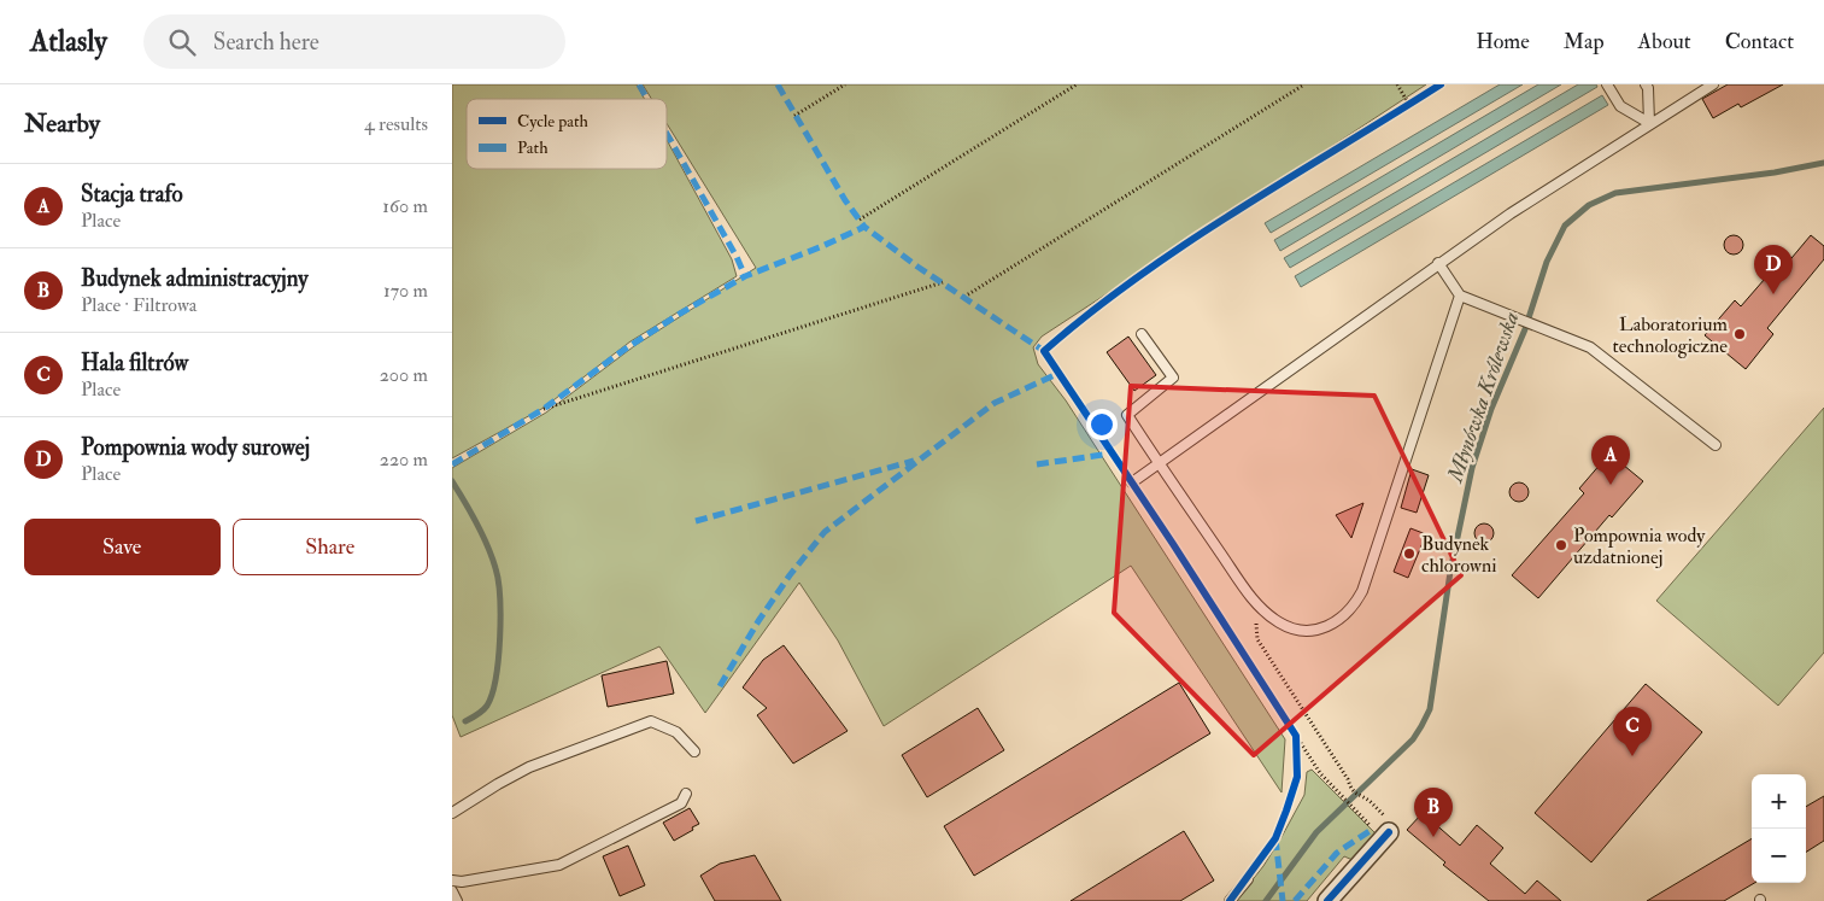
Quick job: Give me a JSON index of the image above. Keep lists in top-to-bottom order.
{
  "water": ["Młynówka Królewska"],
  "places": ["Laboratorium technologiczne", "Pompownia wody uzdatnionej", "Budynek chlorowni"],
  "legend": ["Cycle path", "Path"],
  "page": {
    "header": "Atlasly",
    "search": "Search here",
    "nav": [
      "Home",
      "Map",
      "About",
      "Contact"
    ],
    "heading": ["Nearby", "4 results"],
    "list": [
      {
        "mark": "A",
        "name": "Stacja trafo",
        "note": "Place",
        "value": "160 m"
      },
      {
        "mark": "B",
        "name": "Budynek administracyjny",
        "note": "Place · Filtrowa",
        "value": "170 m"
      },
      {
        "mark": "C",
        "name": "Hala filtrów",
        "note": "Place",
        "value": "200 m"
      },
      {
        "mark": "D",
        "name": "Pompownia wody surowej",
        "note": "Place",
        "value": "220 m"
      }
    ],
    "pins": [
      "D",
      "A",
      "C",
      "B"
    ],
    "buttons": ["Save", "Share"],
    "map_buttons": ["+", "−"]
  }
}
